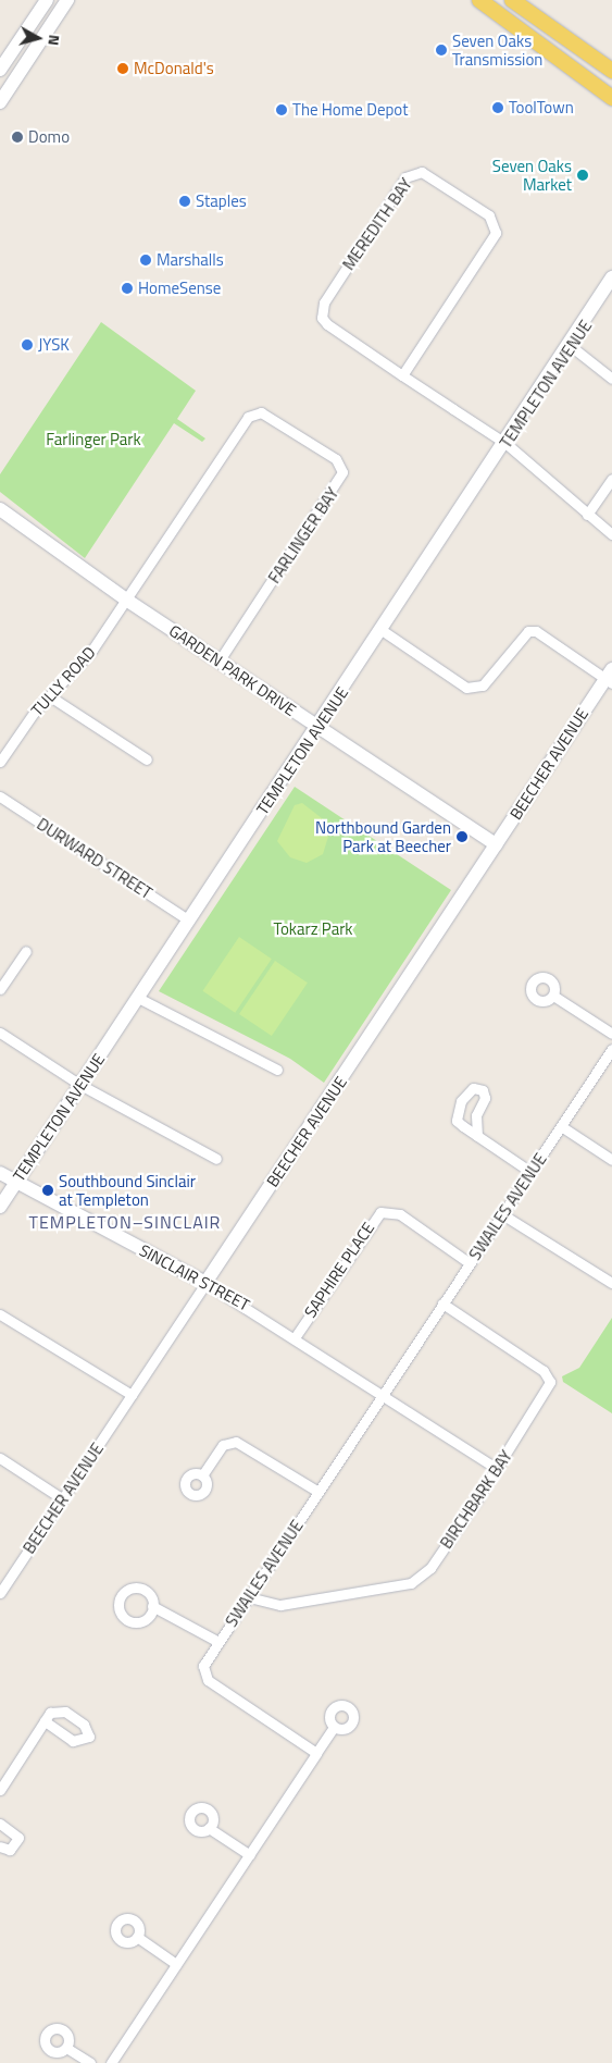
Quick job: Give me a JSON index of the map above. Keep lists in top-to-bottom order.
{
  "streets": {
    "street": [
      "MEREDITH BAY",
      "TEMPLETON AVENUE",
      "FARLINGER BAY",
      "GARDEN PARK DRIVE",
      "TULLY ROAD",
      "BEECHER AVENUE",
      "DURWARD STREET",
      "SWAILES AVENUE",
      "SAPHIRE PLACE",
      "SINCLAIR STREET",
      "BIRCHBARK BAY"
    ]
  },
  "crossings": [
    ["MEREDITH BAY", "TEMPLETON AVENUE"],
    ["TEMPLETON AVENUE", "GARDEN PARK DRIVE"],
    ["TEMPLETON AVENUE", "DURWARD STREET"],
    ["TEMPLETON AVENUE", "SINCLAIR STREET"],
    ["FARLINGER BAY", "GARDEN PARK DRIVE"],
    ["FARLINGER BAY", "TULLY ROAD"],
    ["GARDEN PARK DRIVE", "TULLY ROAD"],
    ["GARDEN PARK DRIVE", "BEECHER AVENUE"],
    ["BEECHER AVENUE", "SINCLAIR STREET"],
    ["SWAILES AVENUE", "SAPHIRE PLACE"],
    ["SWAILES AVENUE", "SINCLAIR STREET"],
    ["SWAILES AVENUE", "BIRCHBARK BAY"],
    ["SAPHIRE PLACE", "SINCLAIR STREET"],
    ["SINCLAIR STREET", "BIRCHBARK BAY"]
  ],
  "districts": ["TEMPLETON–SINCLAIR"],
  "parks": ["Farlinger Park", "Tokarz Park"],
  "places": [
    "Seven Oaks Transmission",
    "McDonald's",
    "ToolTown",
    "The Home Depot",
    "Domo",
    "Seven Oaks Market",
    "Staples",
    "Marshalls",
    "HomeSense",
    "JYSK",
    "Northbound Garden Park at Beecher",
    "Southbound Sinclair at Templeton"
  ],
  "north": "right"
}
